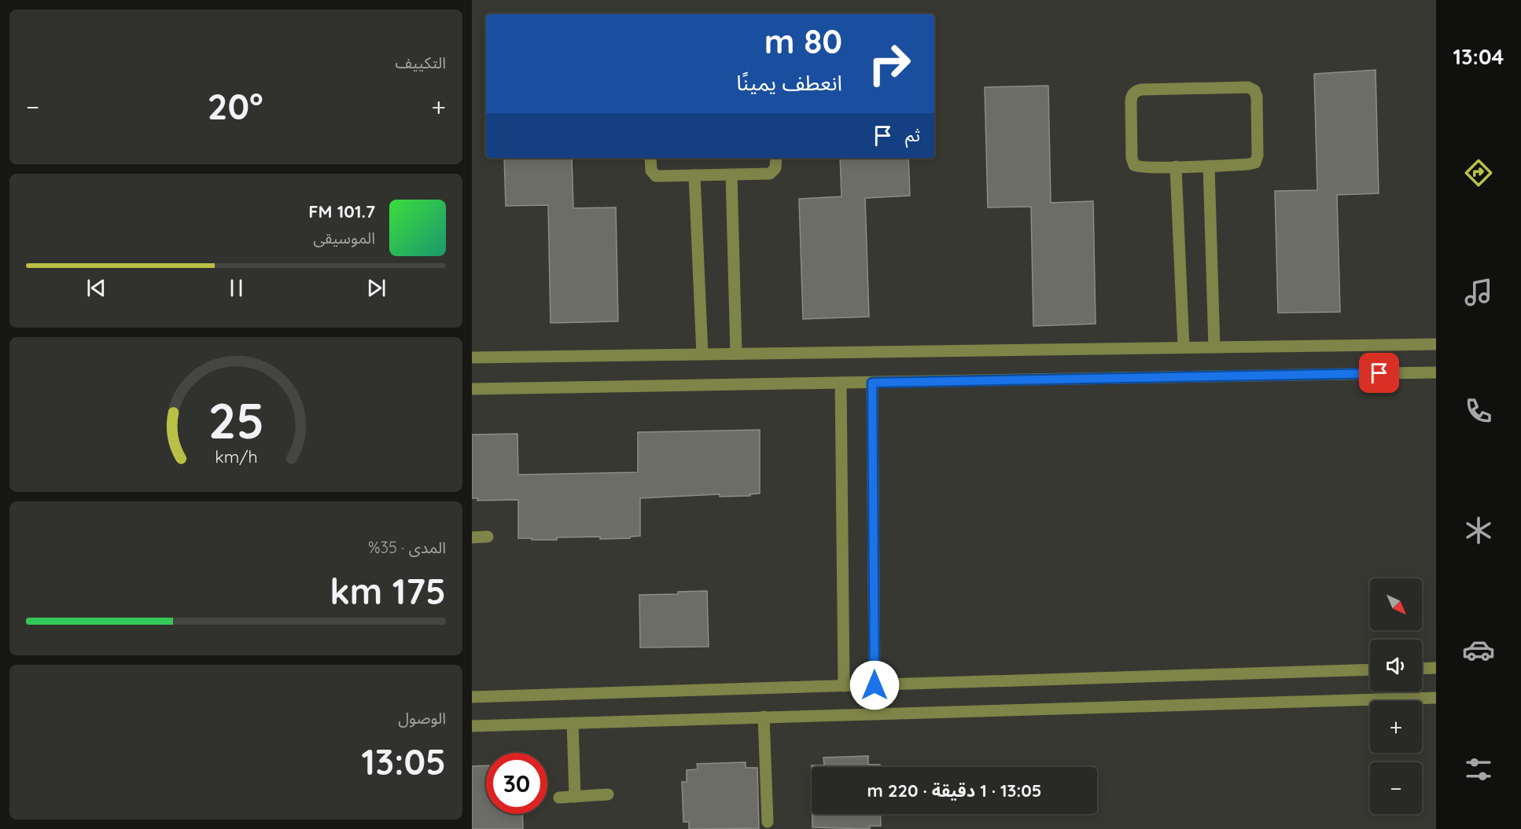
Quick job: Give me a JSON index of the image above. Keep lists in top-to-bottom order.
{
  "north": "bottom right",
  "page": {
    "tabs": "13:04",
    "tile": [
      "التكييف",
      ["المدى · 35%", "175 km"],
      ["الوصول", "13:05"]
    ],
    "turn": ["80 m", "انعطف يمينًا"],
    "heat": ["−", "20°", "+"],
    "then": "ثم",
    "song": ["101.7 FM", "الموسيقى"],
    "map_buttons": ["+", "−"],
    "limit": "30",
    "trip": "13:05 · 1 دقيقة · 220 m",
    "gauge": ["25", "km/h"]
  }
}
